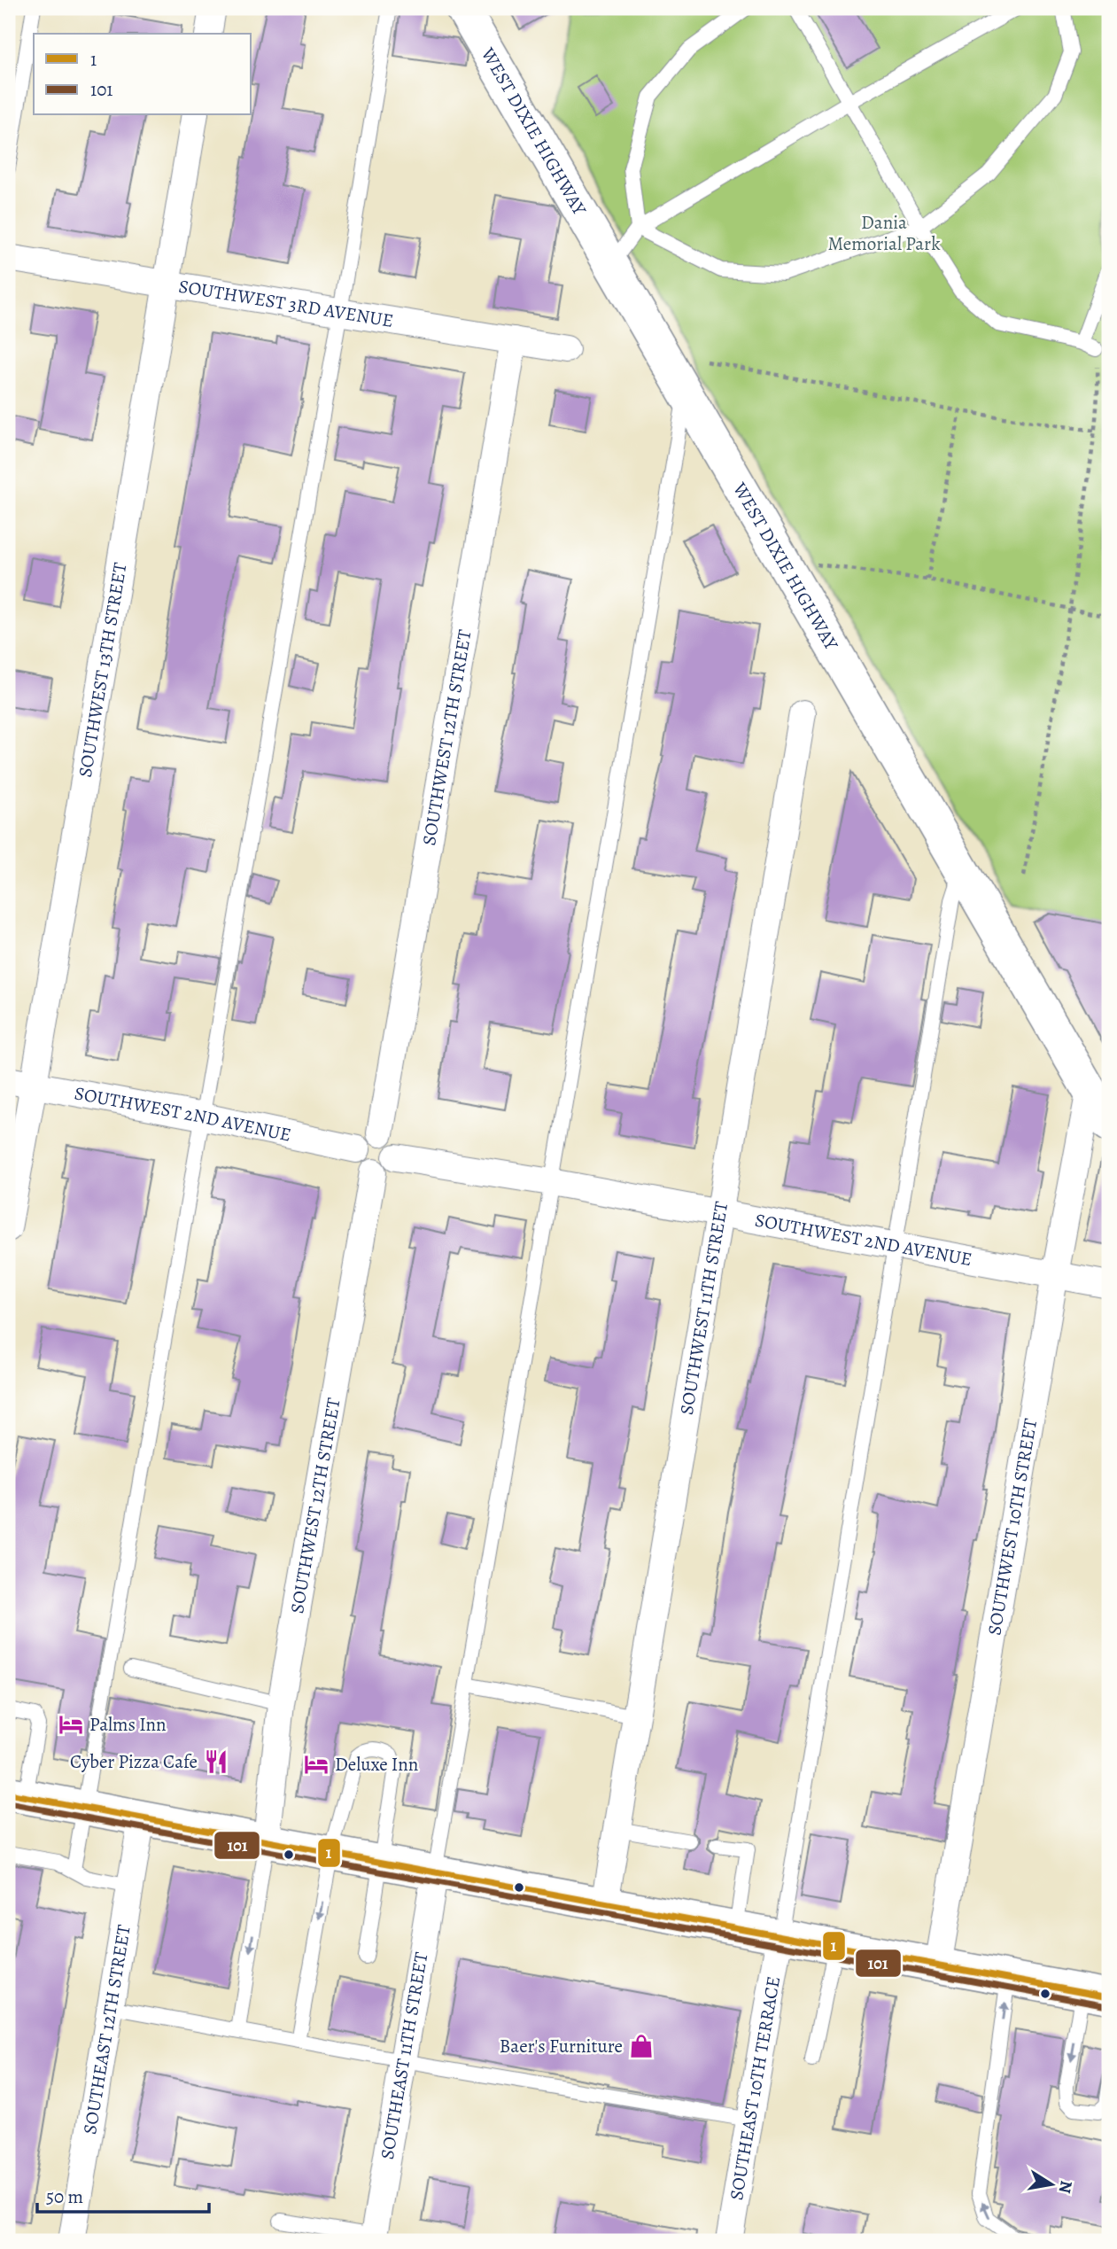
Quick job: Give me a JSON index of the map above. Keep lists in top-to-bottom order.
{
  "streets": {
    "main road": ["WEST DIXIE HIGHWAY"],
    "street": [
      "SOUTHWEST 3RD AVENUE",
      "SOUTHWEST 13TH STREET",
      "SOUTHWEST 12TH STREET",
      "SOUTHWEST 2ND AVENUE",
      "SOUTHWEST 11TH STREET",
      "SOUTHWEST 10TH STREET",
      "SOUTHEAST 12TH STREET",
      "SOUTHEAST 11TH STREET",
      "SOUTHEAST 10TH TERRACE"
    ]
  },
  "crossings": [
    ["WEST DIXIE HIGHWAY", "SOUTHWEST 10TH STREET"],
    ["SOUTHWEST 3RD AVENUE", "SOUTHWEST 13TH STREET"],
    ["SOUTHWEST 3RD AVENUE", "SOUTHWEST 12TH STREET"],
    ["SOUTHWEST 13TH STREET", "SOUTHWEST 2ND AVENUE"],
    ["SOUTHWEST 12TH STREET", "SOUTHWEST 2ND AVENUE"],
    ["SOUTHWEST 2ND AVENUE", "SOUTHWEST 11TH STREET"],
    ["SOUTHWEST 2ND AVENUE", "SOUTHWEST 10TH STREET"]
  ],
  "parks": ["Dania Memorial Park"],
  "places": {
    "hotel": ["Palms Inn", "Deluxe Inn"],
    "restaurant": ["Cyber Pizza Cafe"],
    "shop": ["Baer's Furniture"]
  },
  "lines": ["transit line 1", "transit line 101"],
  "legend": ["1", "101"],
  "scale_bar": "50 m",
  "north": "right"
}
